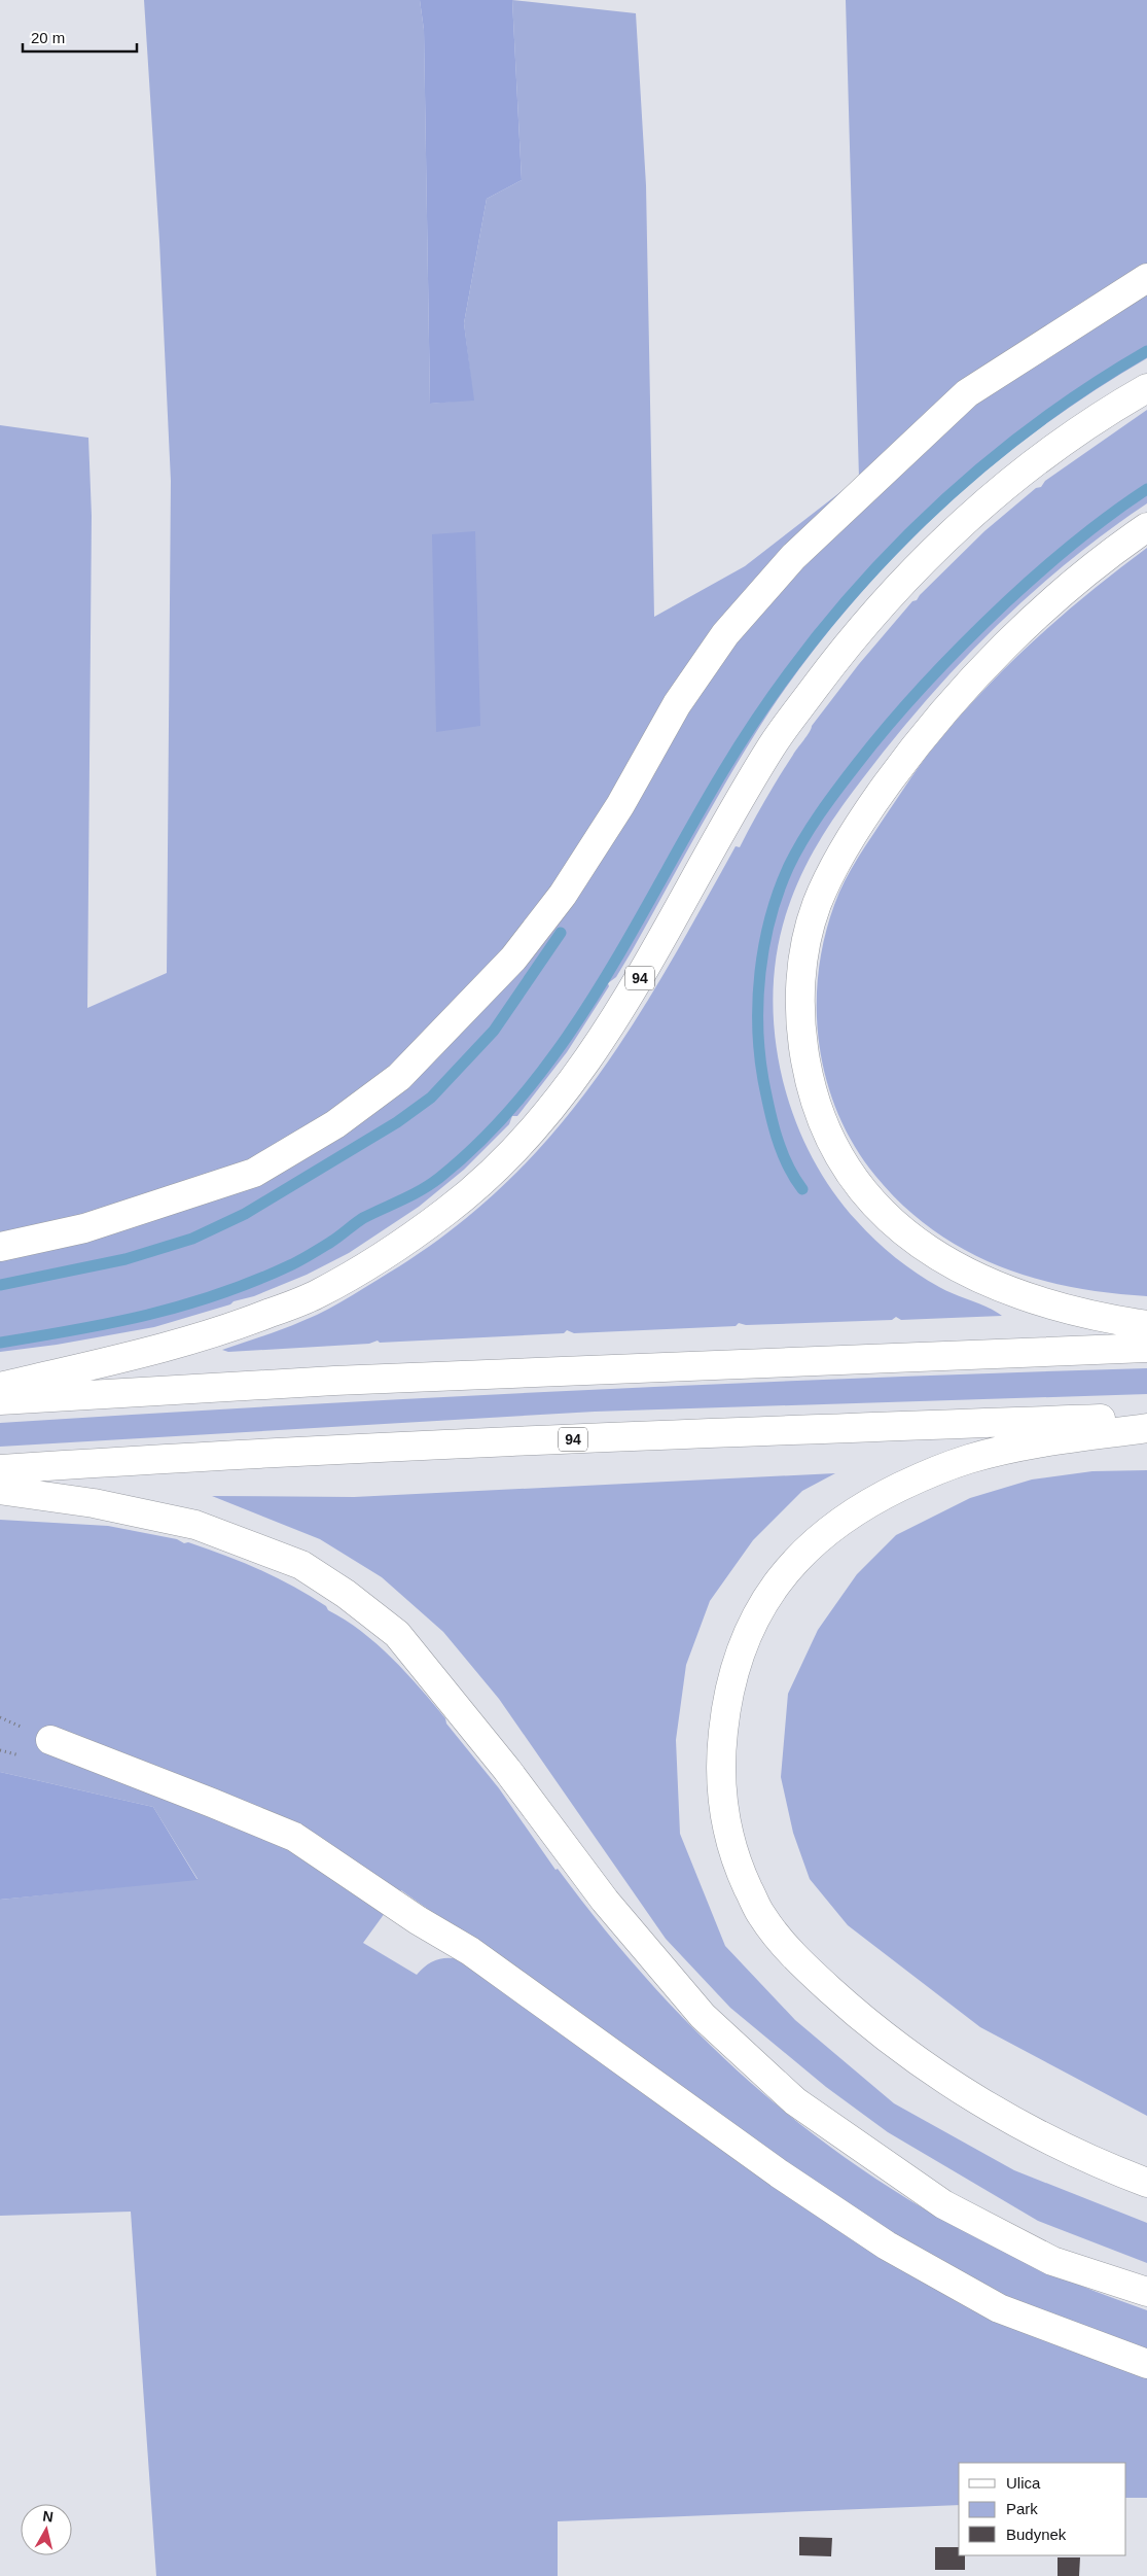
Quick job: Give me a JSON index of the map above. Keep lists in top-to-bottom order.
{
  "streets": {
    "main road": ["94"]
  },
  "legend": ["Ulica", "Park", "Budynek"],
  "scale_bar": "20 m",
  "north": "top"
}
